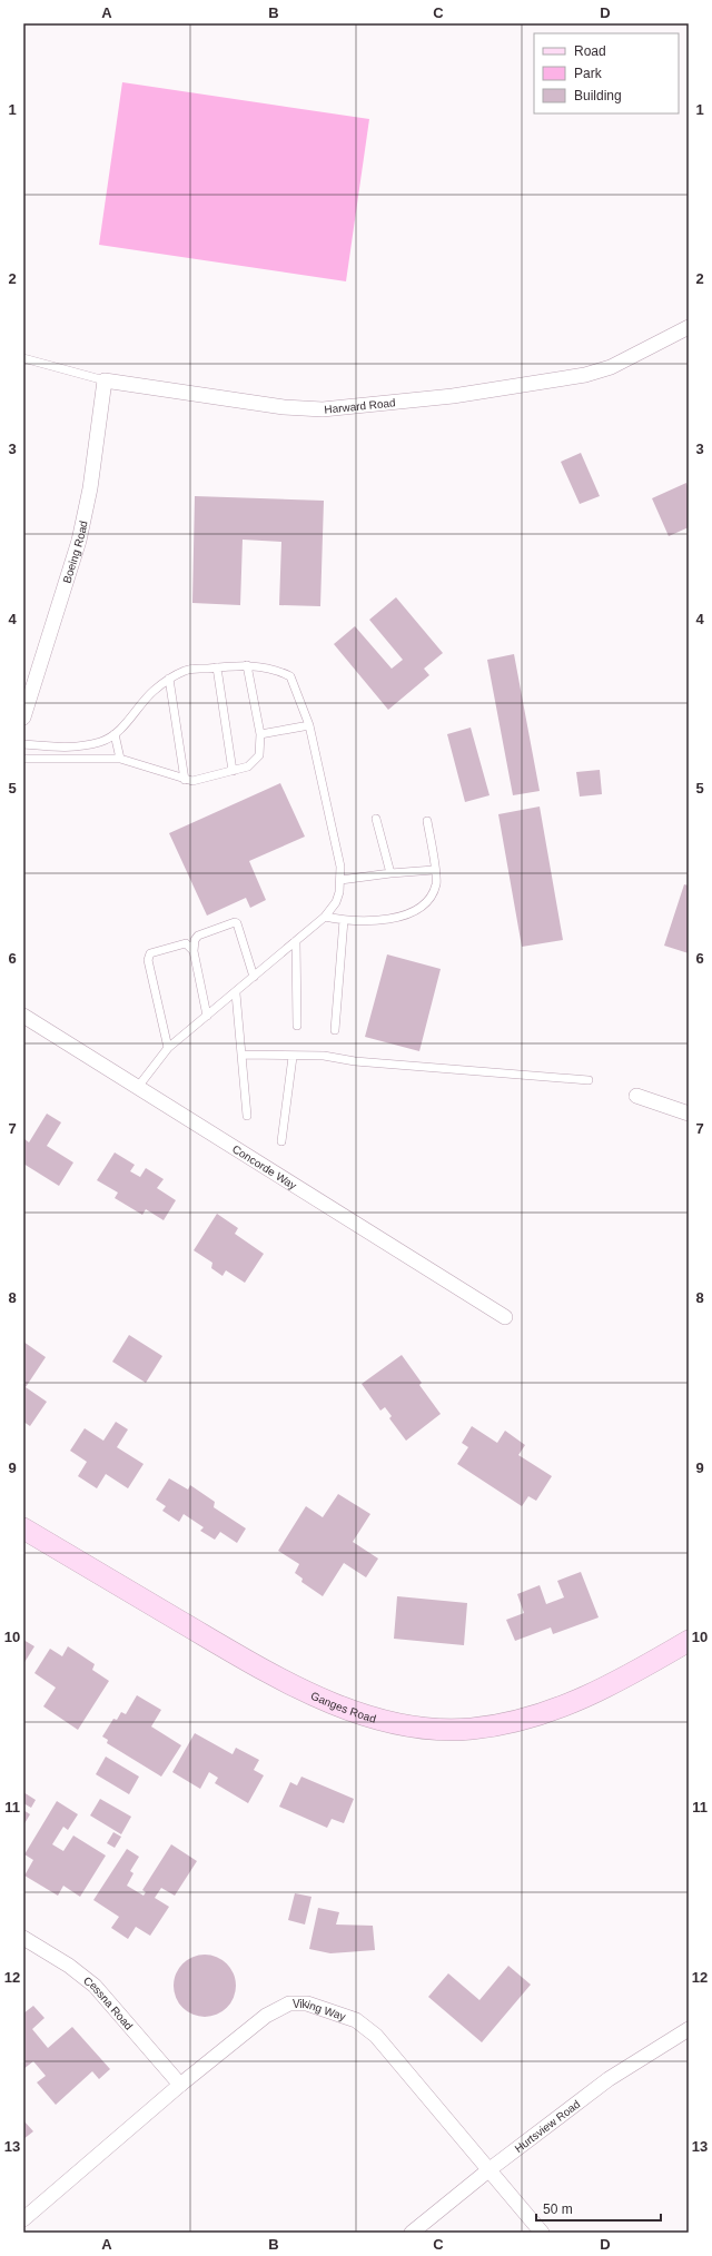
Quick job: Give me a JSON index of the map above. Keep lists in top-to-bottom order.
{
  "streets": {
    "street": [
      "Harward Road",
      "Boeing Road",
      "Concorde Way",
      "Ganges Road",
      "Cessna Road",
      "Viking Way",
      "Hurtsview Road"
    ]
  },
  "crossings": [
    ["Harward Road", "Boeing Road"],
    ["Cessna Road", "Viking Way"],
    ["Viking Way", "Hurtsview Road"]
  ],
  "legend": ["Road", "Park", "Building"],
  "scale_bar": "50 m",
  "grid": {
    "columns": [
      "A",
      "B",
      "C",
      "D"
    ],
    "rows": [
      "1",
      "2",
      "3",
      "4",
      "5",
      "6",
      "7",
      "8",
      "9",
      "10",
      "11",
      "12",
      "13"
    ]
  }
}
